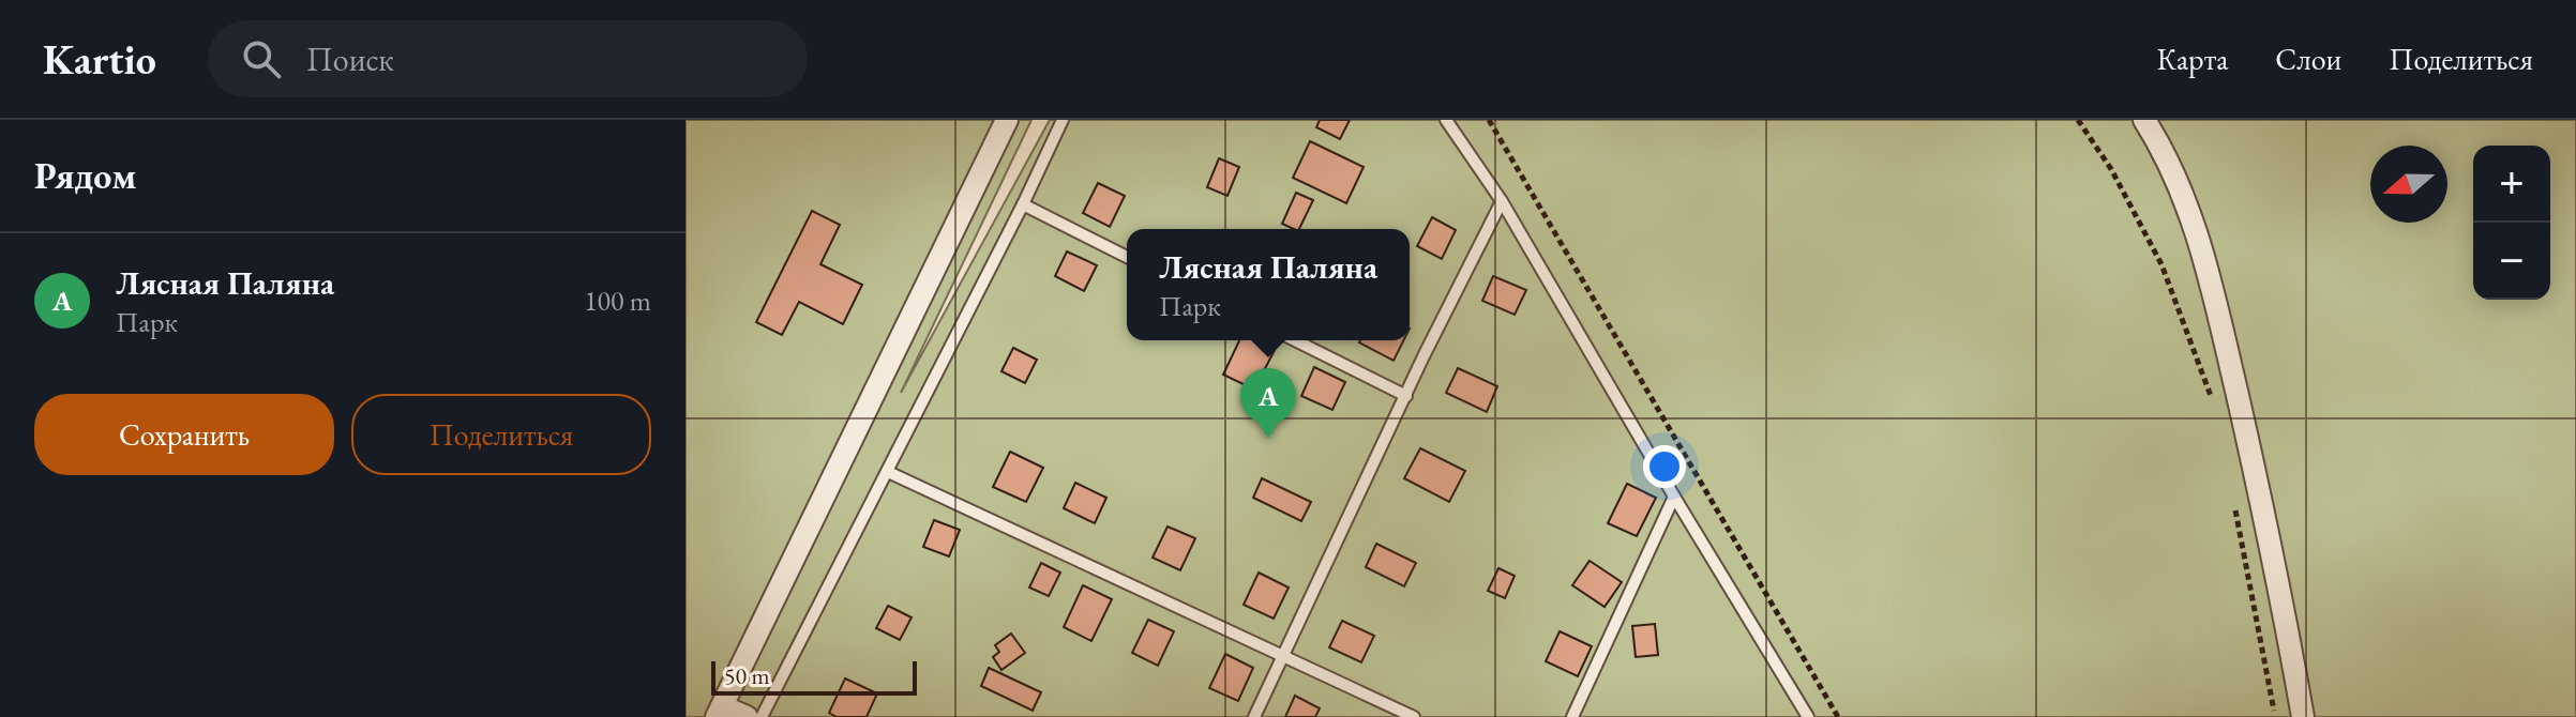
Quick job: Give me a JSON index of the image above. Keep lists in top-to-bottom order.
{
  "scale_bar": "50 m",
  "north": "left",
  "page": {
    "header": "Kartio",
    "search": "Поиск",
    "nav": ["Карта", "Слои", "Поделиться"],
    "heading": "Рядом",
    "map_buttons": ["+", "−"],
    "popup": ["Лясная Паляна", "Парк"],
    "list": [
      {
        "mark": "A",
        "name": "Лясная Паляна",
        "note": "Парк",
        "value": "100 m"
      }
    ],
    "buttons": ["Сохранить", "Поделиться"],
    "pins": "A",
    "scale": "50 m"
  }
}
